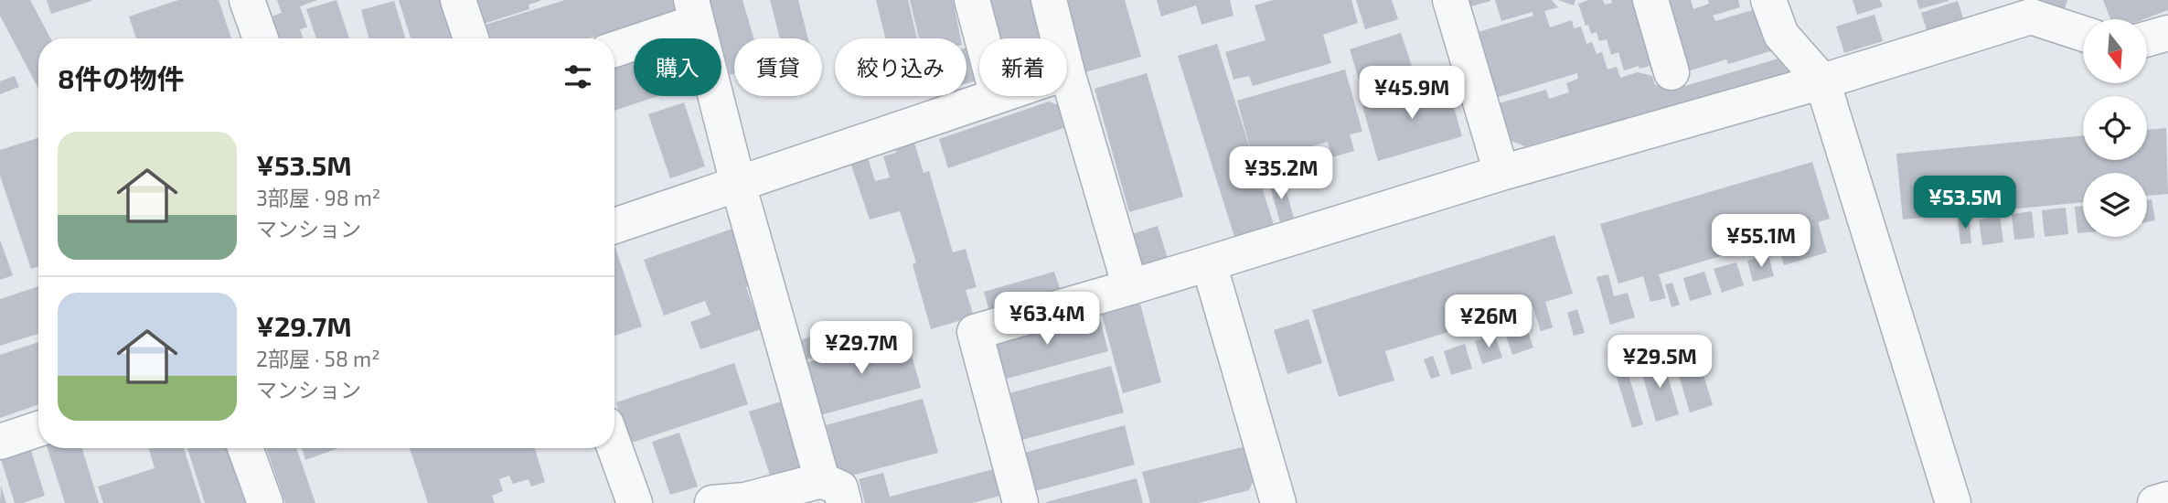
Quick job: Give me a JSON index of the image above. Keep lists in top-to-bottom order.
{
  "north": "bottom",
  "page": {
    "chip": [
      "購入",
      "賃貸",
      "絞り込み",
      "新着"
    ],
    "heading": "8件の物件",
    "price": [
      "¥45.9M",
      "¥35.2M",
      "¥53.5M",
      "¥55.1M",
      "¥63.4M",
      "¥26M",
      "¥29.7M",
      "¥29.5M"
    ],
    "list": [
      {
        "name": "¥53.5M",
        "note": "3部屋 · 98 m² · マンション"
      },
      {
        "name": "¥29.7M",
        "note": "2部屋 · 58 m² · マンション"
      }
    ]
  }
}
